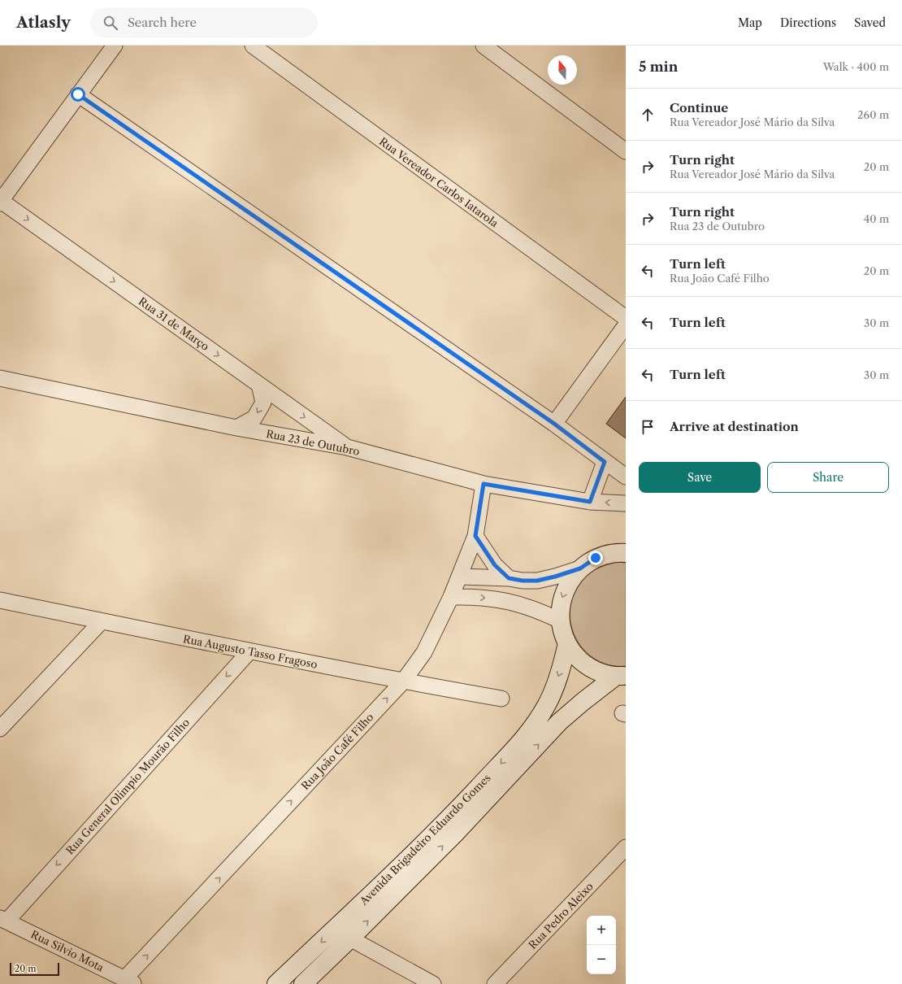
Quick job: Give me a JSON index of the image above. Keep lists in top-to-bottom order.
{
  "streets": {
    "main road": ["Avenida Brigadeiro Eduardo Gomes"],
    "street": [
      "Rua Vereador Carlos Iatarola",
      "Rua 31 de Março",
      "Rua 23 de Outubro",
      "Rua Augusto Tasso Fragoso",
      "Rua João Café Filho",
      "Rua General Olímpio Mourão Filho",
      "Rua Pedro Aleixo",
      "Rua Silvio Mota"
    ]
  },
  "crossings": [
    ["Rua 31 de Março", "Rua 23 de Outubro"],
    ["Rua 23 de Outubro", "Rua João Café Filho"],
    ["Rua Augusto Tasso Fragoso", "Rua João Café Filho"],
    ["Rua Augusto Tasso Fragoso", "Rua General Olímpio Mourão Filho"],
    ["Rua João Café Filho", "Rua Silvio Mota"],
    ["Rua General Olímpio Mourão Filho", "Rua Silvio Mota"]
  ],
  "one_way": ["Rua João Café Filho"],
  "scale_bar": "20 m",
  "north": "top",
  "page": {
    "header": "Atlasly",
    "search": "Search here",
    "nav": ["Map", "Directions", "Saved"],
    "heading": ["5 min", "Walk · 400 m"],
    "list": [
      ["Continue", "Rua Vereador José Mário da Silva", "260 m"],
      ["Turn right", "Rua Vereador José Mário da Silva", "20 m"],
      ["Turn right", "Rua 23 de Outubro", "40 m"],
      ["Turn left", "Rua João Café Filho", "20 m"],
      ["Turn left", "30 m"],
      ["Turn left", "30 m"],
      "Arrive at destination"
    ],
    "buttons": ["Save", "Share"],
    "map_buttons": ["+", "−"],
    "scale": "20 m"
  }
}
